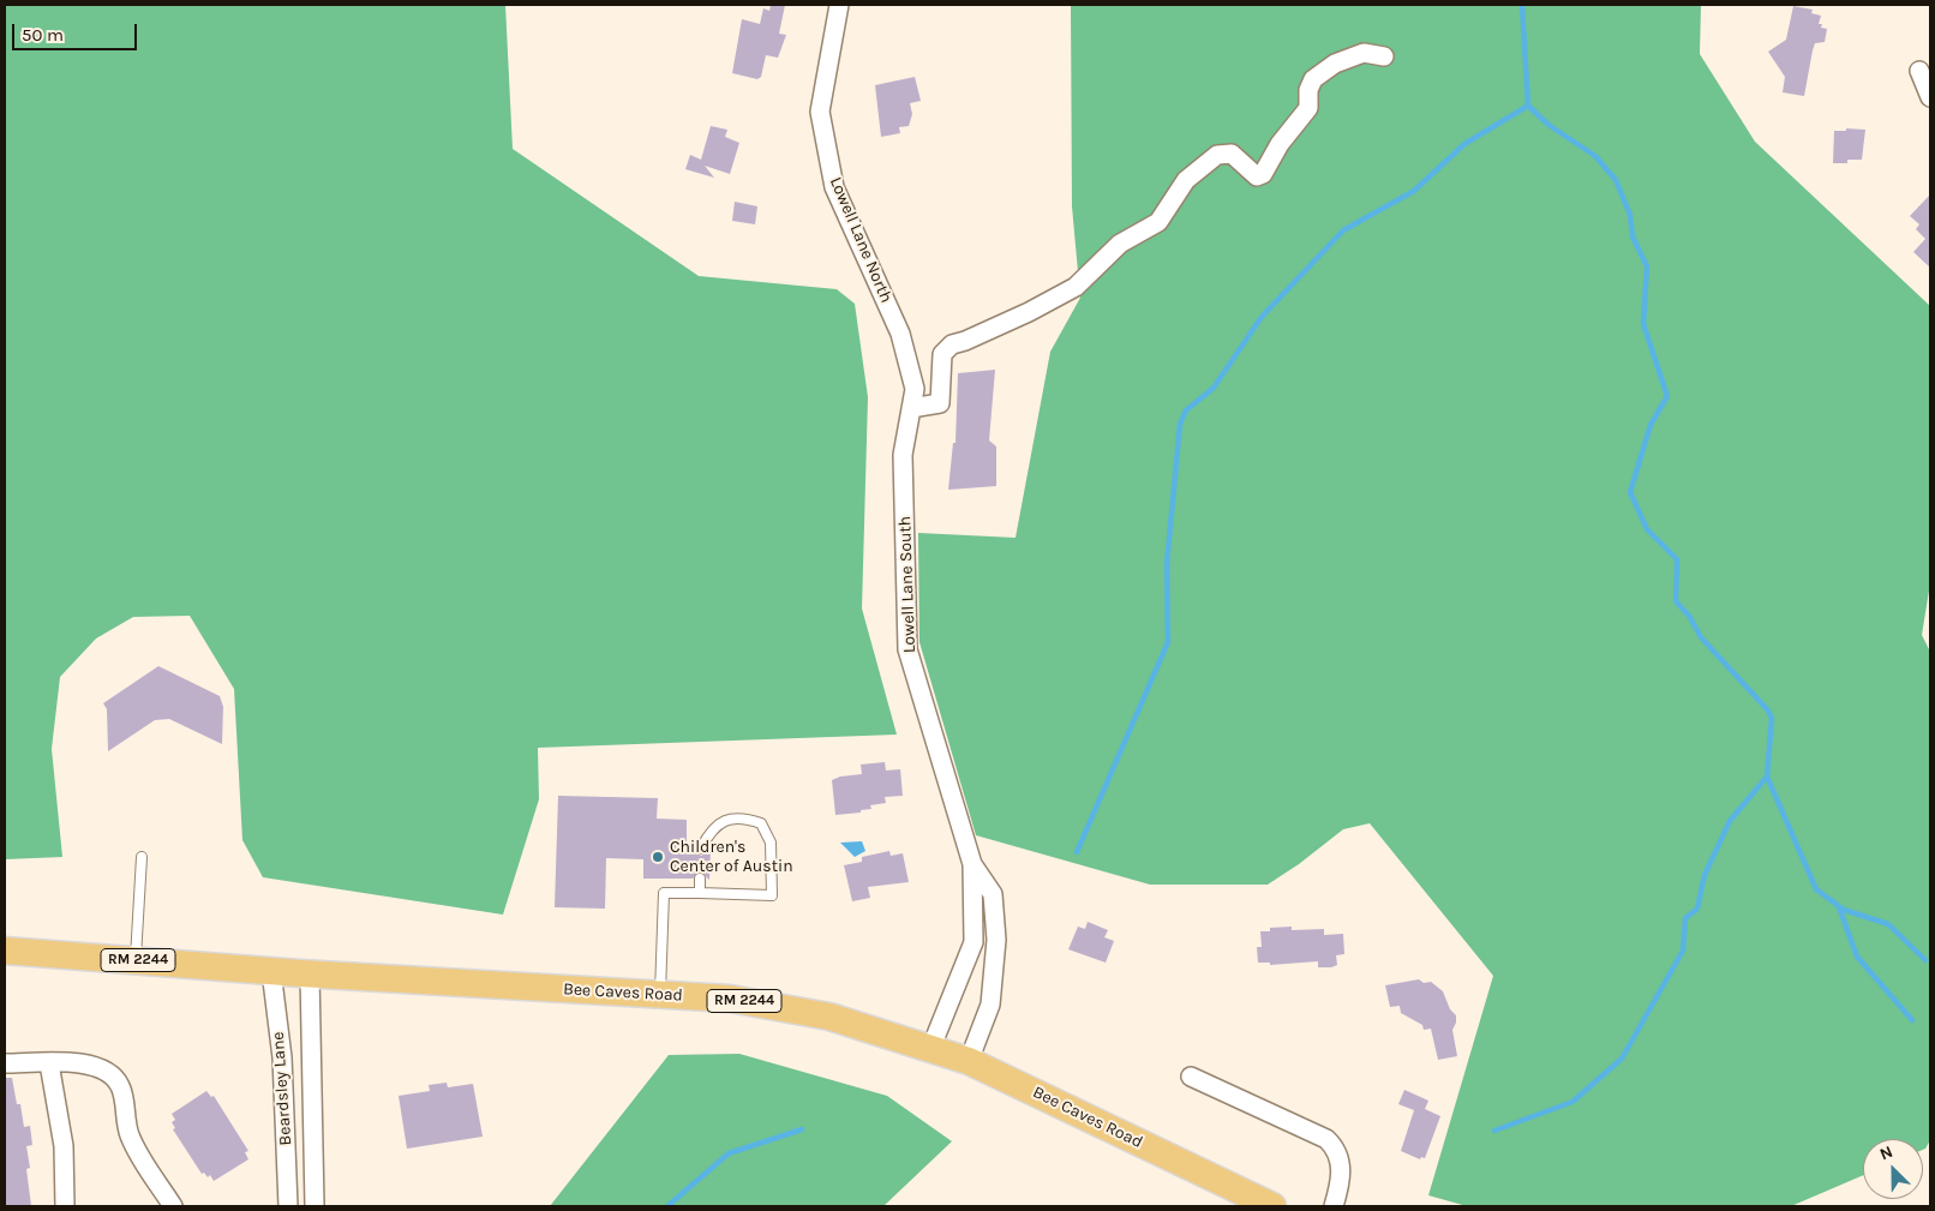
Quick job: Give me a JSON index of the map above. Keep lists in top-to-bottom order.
{
  "streets": {
    "main road": ["RM 2244", "Bee Caves Road"],
    "street": ["Lowell Lane North", "Lowell Lane South", "Beardsley Lane"]
  },
  "crossings": [
    ["Lowell Lane North", "Lowell Lane South"],
    ["Lowell Lane South", "Bee Caves Road"],
    ["Bee Caves Road", "Beardsley Lane"]
  ],
  "places": ["Children's Center of Austin"],
  "scale_bar": "50 m",
  "north": "top left"
}
